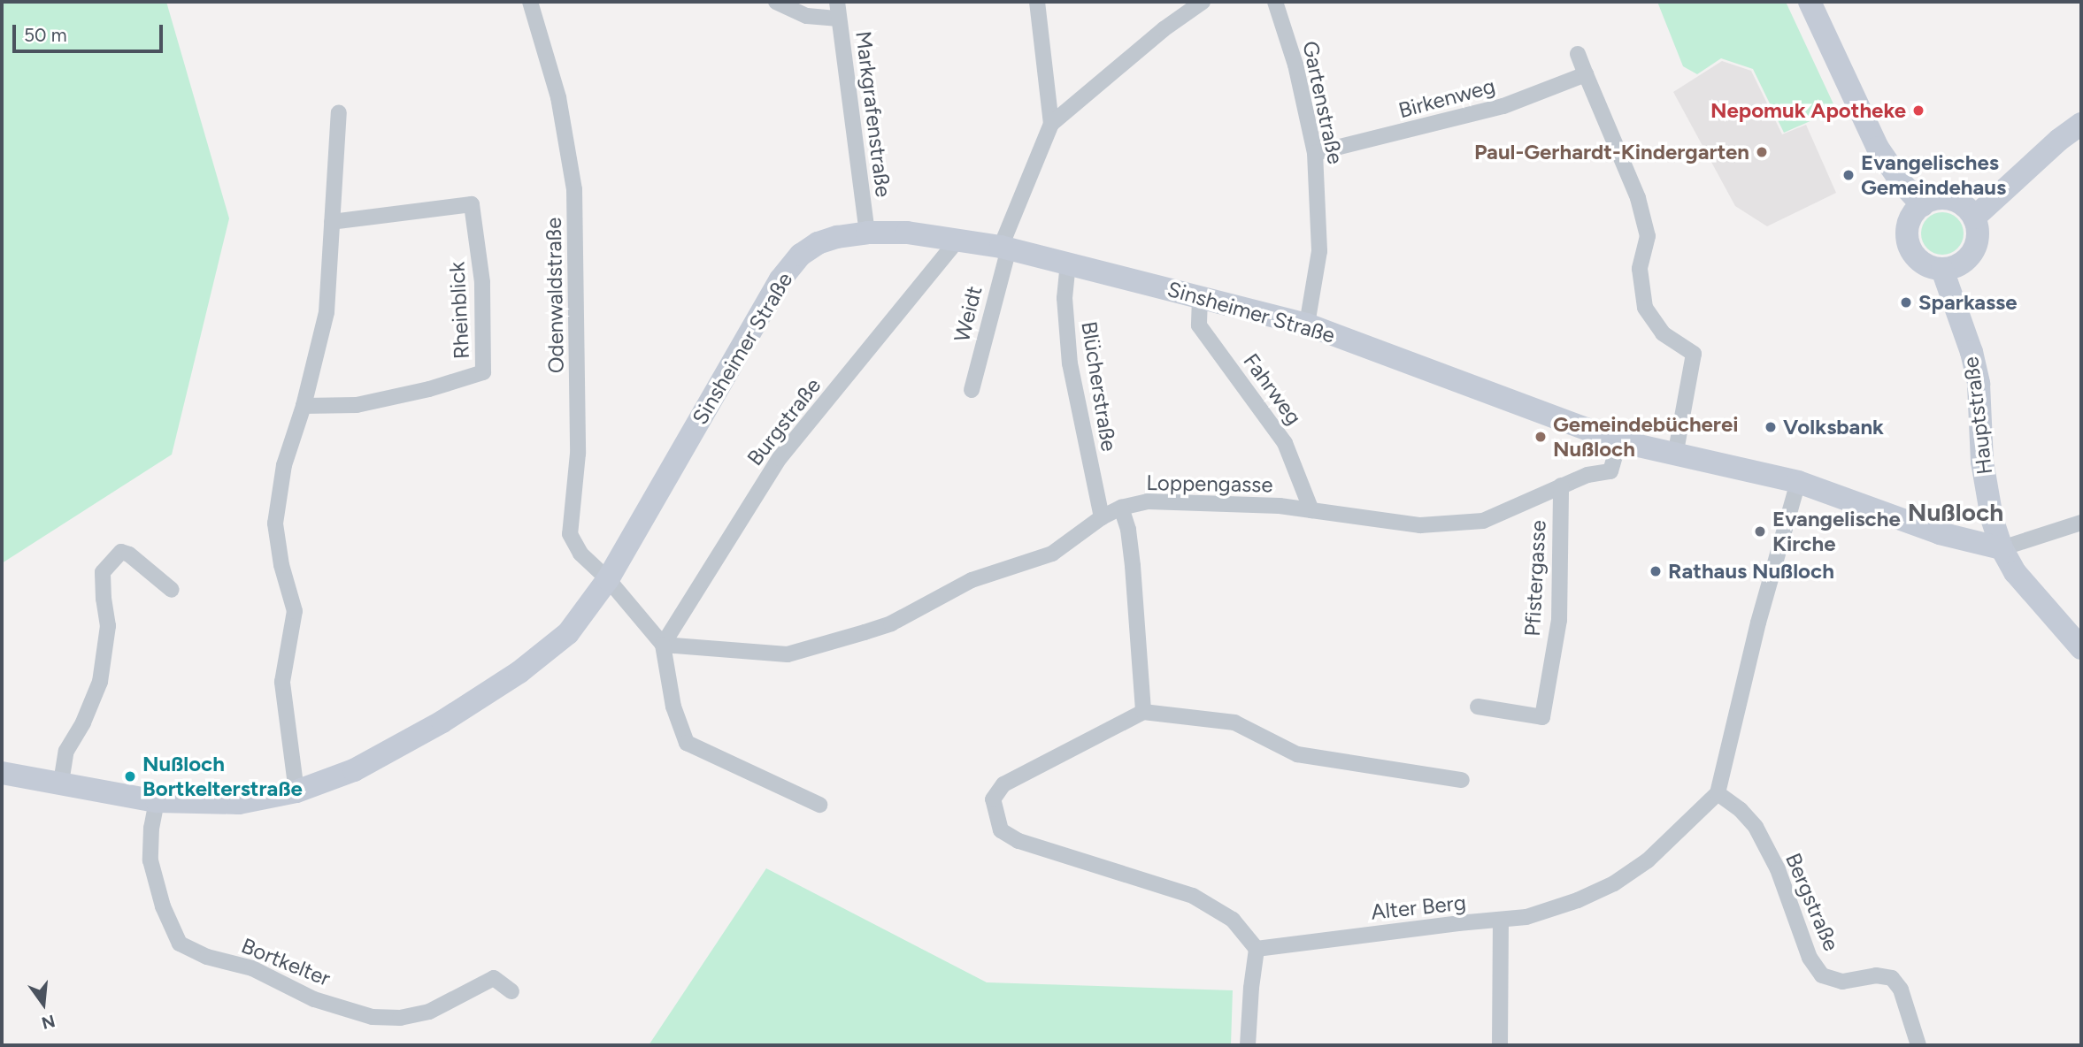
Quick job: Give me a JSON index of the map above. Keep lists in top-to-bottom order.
{
  "streets": {
    "street": [
      "Birkenweg",
      "Gartenstraße",
      "Markgrafenstraße",
      "Odenwaldstraße",
      "Rheinblick",
      "Sinsheimer Straße",
      "Weidt",
      "Blücherstraße",
      "Fahrweg",
      "Hauptstraße",
      "Burgstraße",
      "Loppengasse",
      "Pfistergasse",
      "Bergstraße",
      "Alter Berg",
      "Bortkelter"
    ]
  },
  "crossings": [
    ["Birkenweg", "Gartenstraße"],
    ["Gartenstraße", "Sinsheimer Straße"],
    ["Markgrafenstraße", "Sinsheimer Straße"],
    ["Odenwaldstraße", "Sinsheimer Straße"],
    ["Sinsheimer Straße", "Weidt"],
    ["Sinsheimer Straße", "Blücherstraße"],
    ["Sinsheimer Straße", "Fahrweg"],
    ["Sinsheimer Straße", "Hauptstraße"],
    ["Sinsheimer Straße", "Burgstraße"],
    ["Sinsheimer Straße", "Loppengasse"],
    ["Sinsheimer Straße", "Bortkelter"],
    ["Blücherstraße", "Loppengasse"],
    ["Fahrweg", "Loppengasse"],
    ["Burgstraße", "Loppengasse"],
    ["Loppengasse", "Pfistergasse"],
    ["Bergstraße", "Alter Berg"]
  ],
  "districts": ["Nußloch"],
  "places": [
    "Nepomuk Apotheke",
    "Paul-Gerhardt-Kindergarten",
    "Evangelisches Gemeindehaus",
    "Sparkasse",
    "Volksbank",
    "Gemeindebücherei Nußloch",
    "Evangelische Kirche",
    "Rathaus Nußloch",
    "Nußloch Bortkelterstraße"
  ],
  "scale_bar": "50 m",
  "north": "bottom"
}
